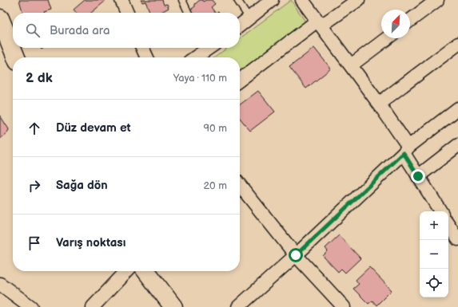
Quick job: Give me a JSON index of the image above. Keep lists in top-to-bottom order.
{
  "north": "top right",
  "page": {
    "search": "Burada ara",
    "heading": ["2 dk", "Yaya · 110 m"],
    "list": [
      ["Düz devam et", "90 m"],
      ["Sağa dön", "20 m"],
      "Varış noktası"
    ],
    "map_buttons": ["+", "−"]
  }
}
